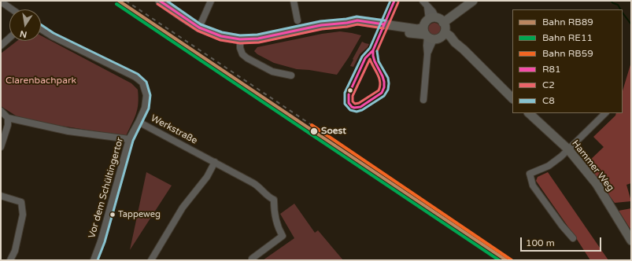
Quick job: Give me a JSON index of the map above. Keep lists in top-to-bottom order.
{
  "streets": {
    "street": ["Werkstraße", "Hammer Weg", "Vor dem Schültingertor"]
  },
  "crossings": [
    ["Werkstraße", "Vor dem Schültingertor"]
  ],
  "parks": ["Clarenbachpark"],
  "places": ["Soest", "Tappeweg"],
  "lines": [
    "rail line RB89",
    "transit line R81",
    "transit line C8",
    "transit line C2",
    "rail line RE11",
    "rail line RB59"
  ],
  "legend": [
    "Bahn RB89",
    "Bahn RE11",
    "Bahn RB59",
    "R81",
    "C2",
    "C8"
  ],
  "scale_bar": "100 m",
  "north": "bottom"
}
